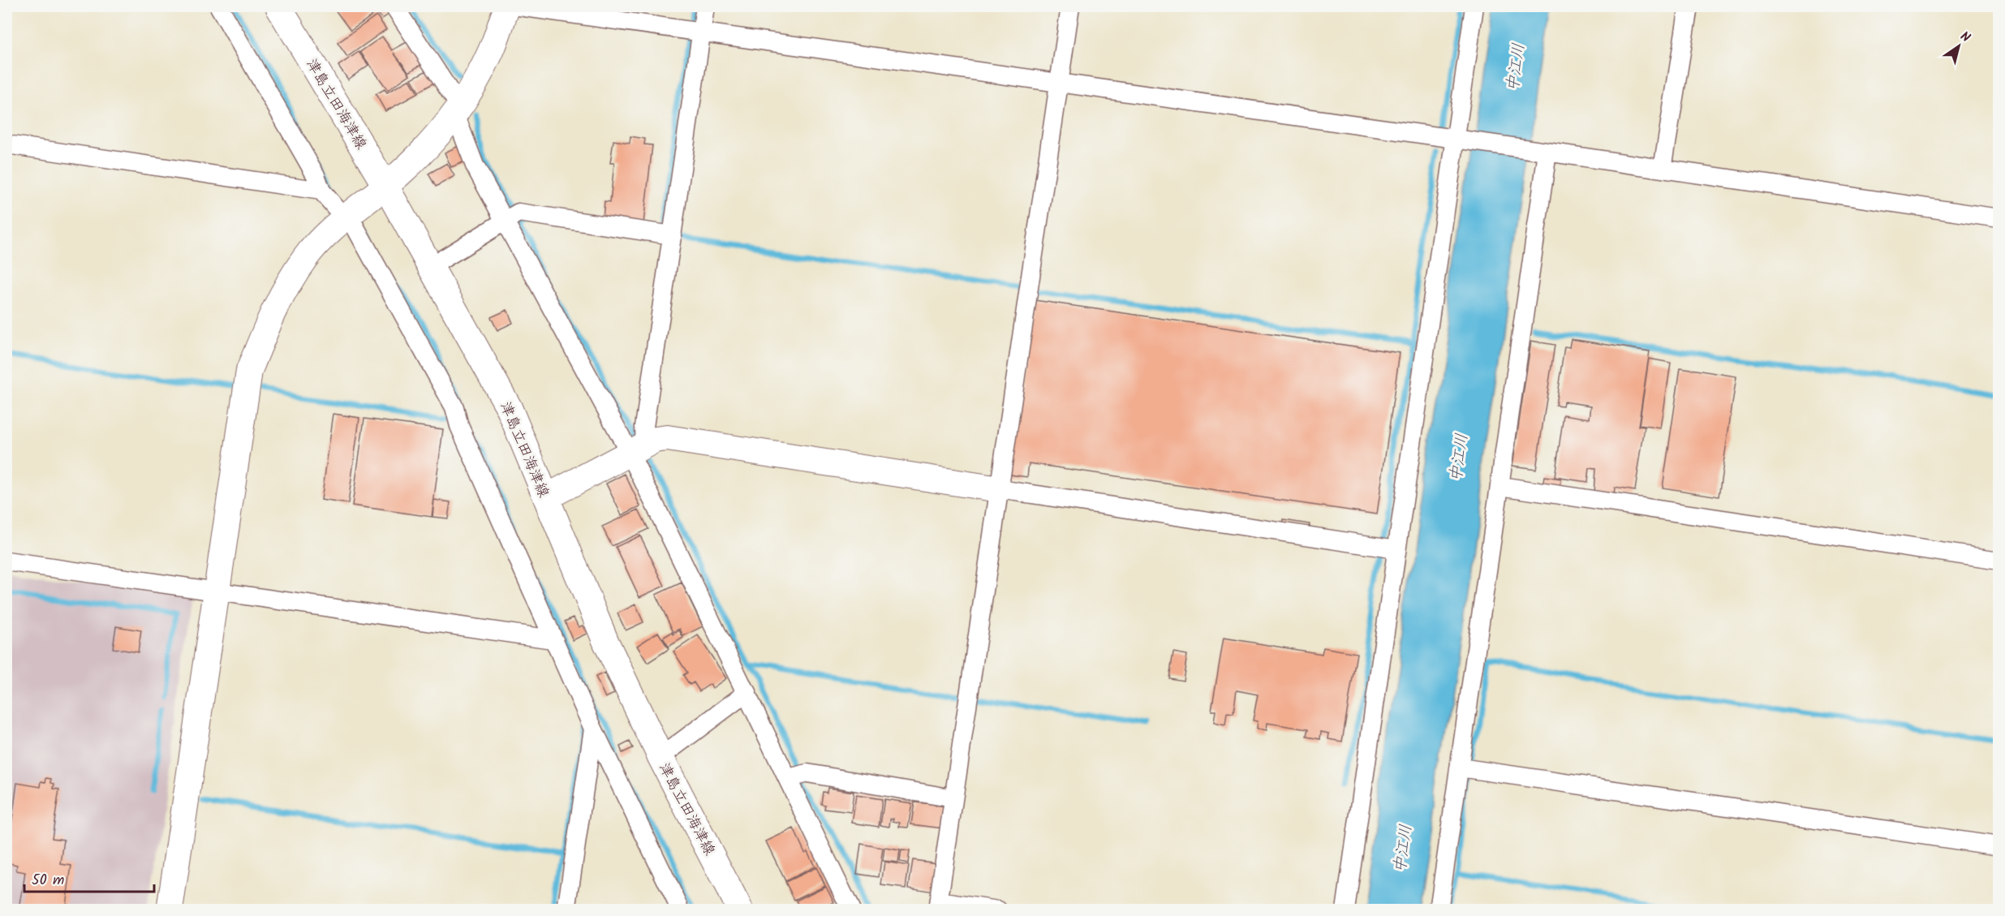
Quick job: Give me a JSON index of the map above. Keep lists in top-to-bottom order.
{
  "streets": {
    "street": ["津島立田海津線"]
  },
  "water": ["中江川"],
  "scale_bar": "50 m",
  "north": "top right"
}
